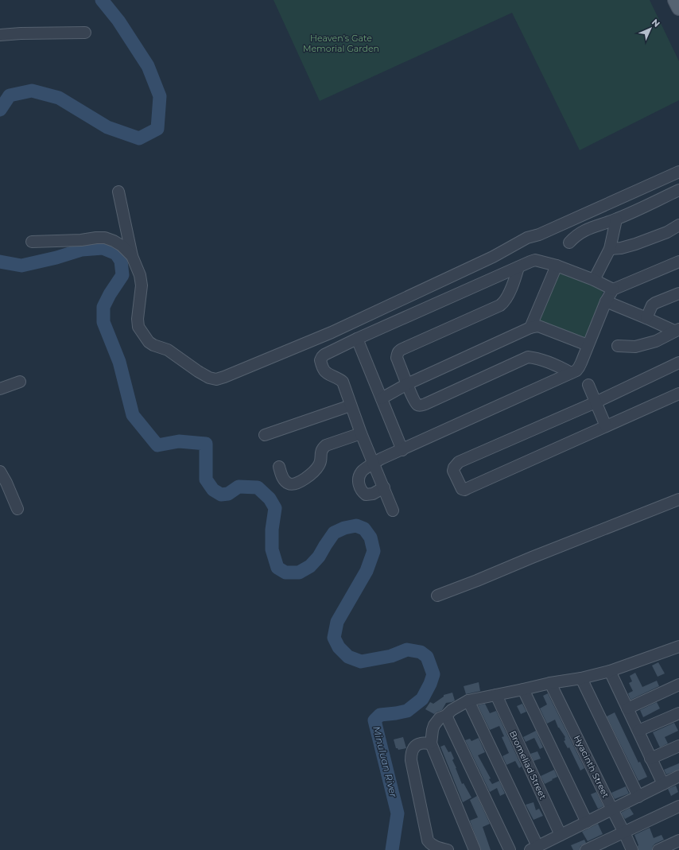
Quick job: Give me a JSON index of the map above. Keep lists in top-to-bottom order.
{
  "streets": {
    "street": ["Bromeliad Street", "Hyacinth Street"]
  },
  "water": ["Minuluan River"],
  "parks": ["Heaven's Gate Memorial Garden"],
  "north": "top right"
}
